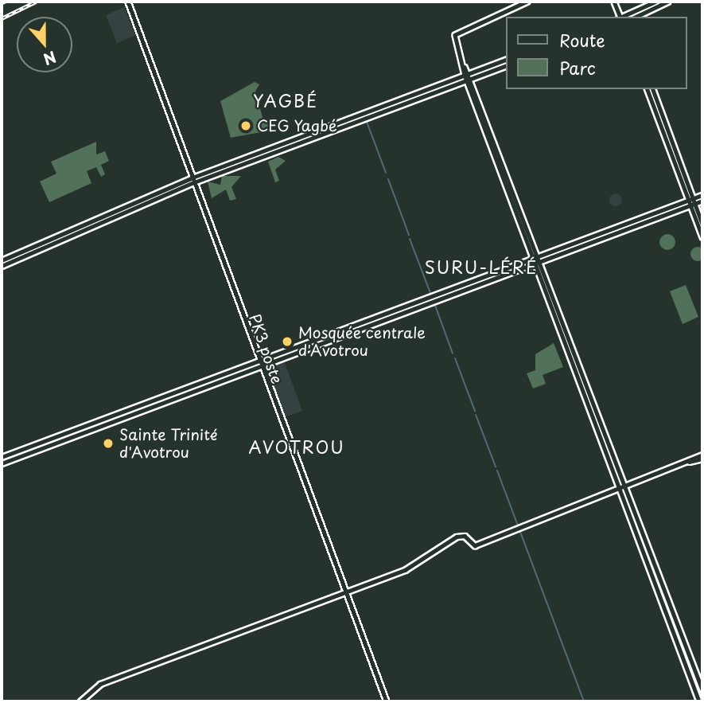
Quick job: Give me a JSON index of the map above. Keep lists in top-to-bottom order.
{
  "streets": {
    "street": ["PK3 poste"]
  },
  "districts": ["YAGBÉ", "SURU-LÉRÉ", "AVOTROU"],
  "places": ["CEG Yagbé", "Mosquée centrale d'Avotrou", "Sainte Trinité d'Avotrou"],
  "legend": ["Route", "Parc"],
  "north": "bottom"
}
